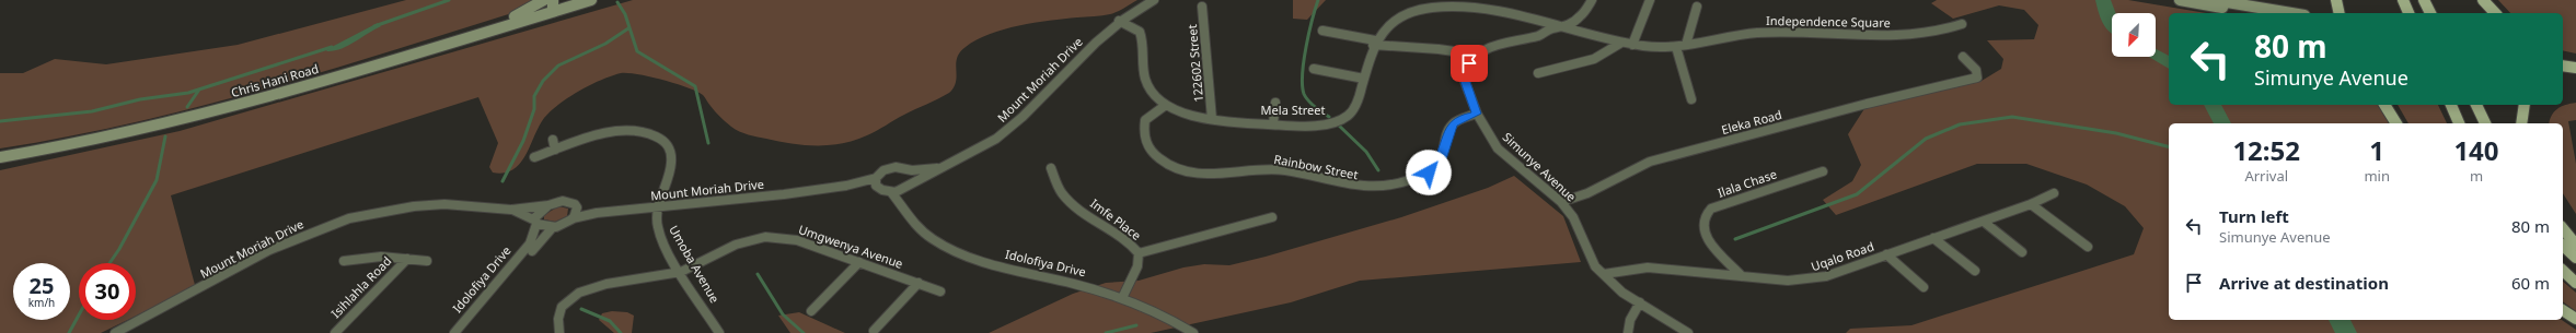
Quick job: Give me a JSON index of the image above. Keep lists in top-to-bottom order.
{
  "streets": {
    "main road": ["Chris Hani Road"],
    "street": [
      "Independence Square",
      "122602 Street",
      "Mount Moriah Drive",
      "Mela Street",
      "Eleka Road",
      "Rainbow Street",
      "Simunye Avenue",
      "Ilala Chase",
      "Imfe Place",
      "Umgwenya Avenue",
      "Uqalo Road",
      "Idolofiya Drive",
      "Umoba Avenue",
      "Isihlahla Road"
    ]
  },
  "crossings": [
    ["Independence Square", "Mela Street"],
    ["122602 Street", "Mela Street"],
    ["Mount Moriah Drive", "Mela Street"],
    ["Mount Moriah Drive", "Idolofiya Drive"],
    ["Mount Moriah Drive", "Umoba Avenue"],
    ["Mela Street", "Rainbow Street"],
    ["Eleka Road", "Simunye Avenue"],
    ["Rainbow Street", "Simunye Avenue"],
    ["Simunye Avenue", "Uqalo Road"],
    ["Ilala Chase", "Uqalo Road"],
    ["Imfe Place", "Idolofiya Drive"],
    ["Umgwenya Avenue", "Umoba Avenue"]
  ],
  "north": "bottom left",
  "page": {
    "turn": ["80 m", "Simunye Avenue"],
    "eta": [
      "12:52",
      "Arrival",
      "1",
      "min",
      "140",
      "m"
    ],
    "list": [
      {
        "name": "Turn left",
        "note": "Simunye Avenue",
        "value": "80 m"
      },
      {
        "name": "Arrive at destination",
        "value": "60 m"
      }
    ],
    "speed": "25 km/h",
    "limit": "30"
  }
}
